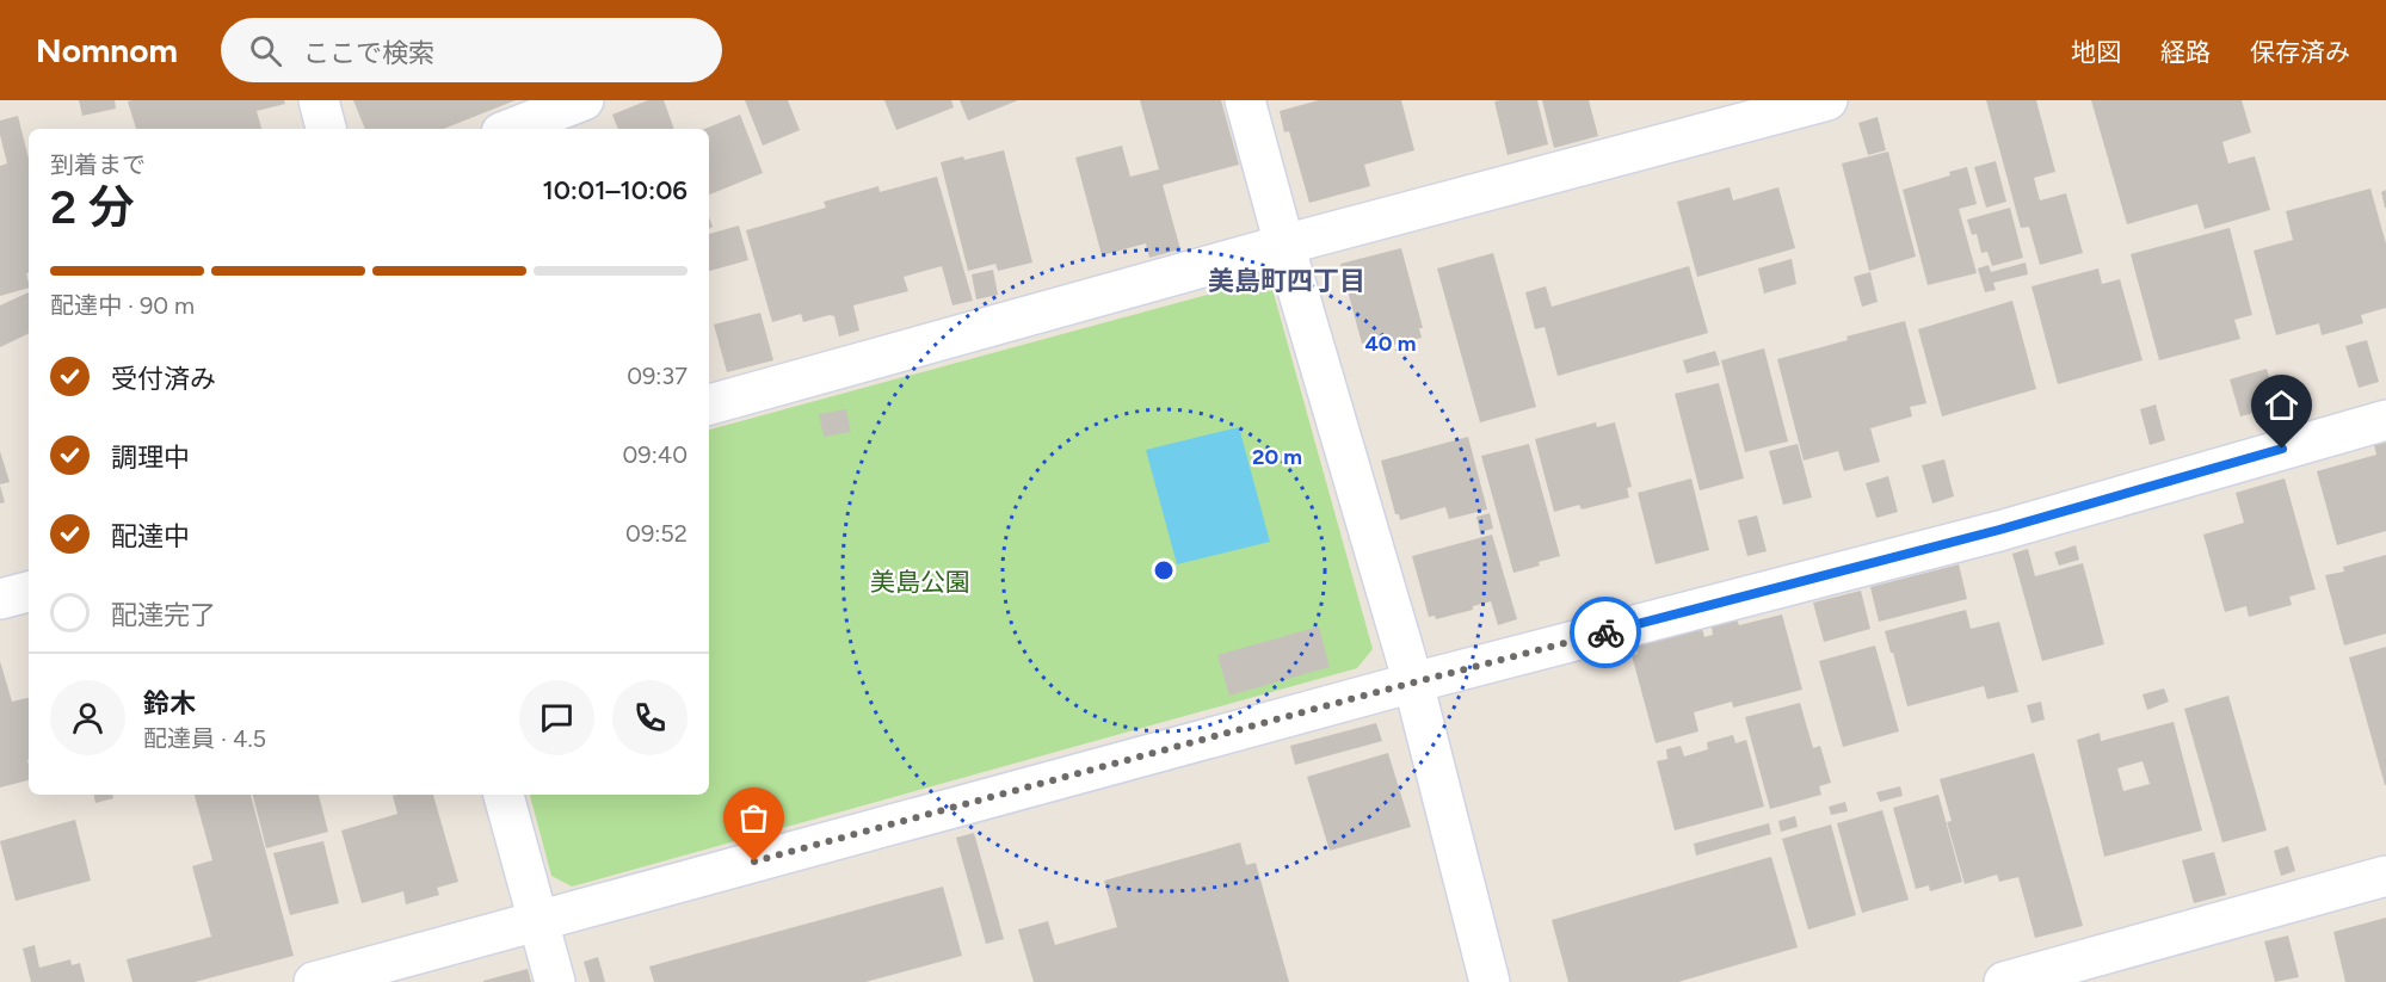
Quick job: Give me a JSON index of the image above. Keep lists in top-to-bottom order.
{
  "districts": ["美島町四丁目"],
  "parks": ["美島公園"],
  "page": {
    "header": "Nomnom",
    "search": "ここで検索",
    "nav": ["地図", "経路", "保存済み"],
    "heading": ["2 分", "到着まで", "10:01–10:06"],
    "panel": ["鈴木", "配達員 · 4.5"],
    "bar": "配達中 · 90 m",
    "list": [
      ["受付済み", "09:37"],
      ["調理中", "09:40"],
      ["配達中", "09:52"],
      "配達完了"
    ]
  },
  "rings": ["40 m", "20 m"]
}
